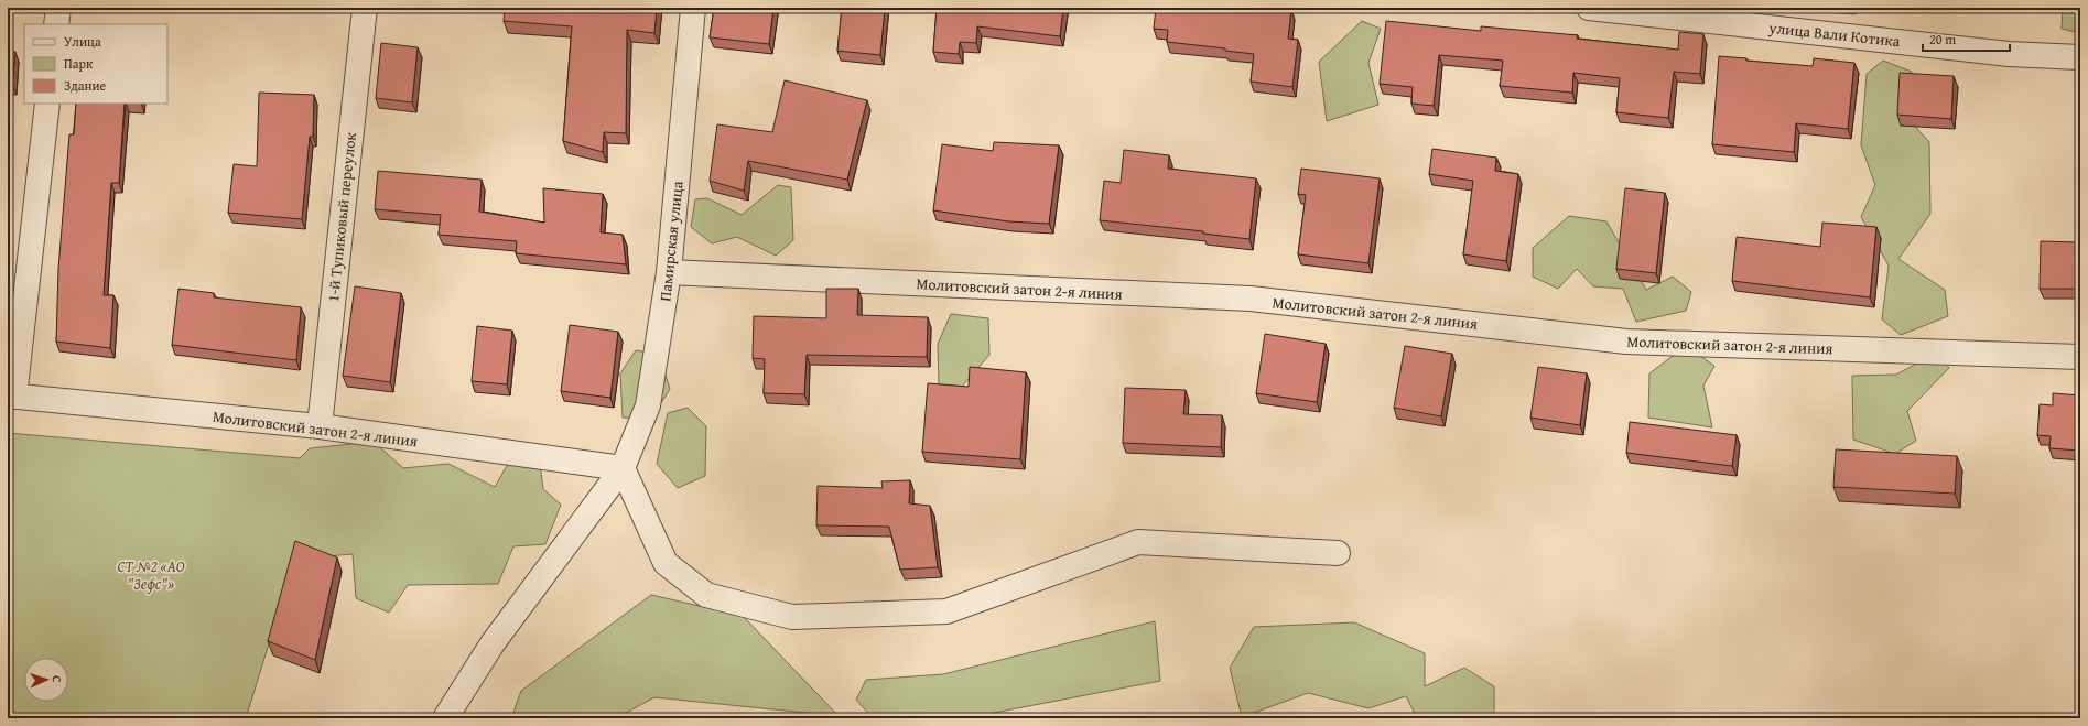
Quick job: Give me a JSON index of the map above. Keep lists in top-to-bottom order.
{
  "streets": {
    "street": [
      "улица Вали Котика",
      "1-й Тупиковый переулок",
      "Памирская улица",
      "Молитовский затон 2-я линия"
    ]
  },
  "crossings": [
    ["1-й Тупиковый переулок", "Молитовский затон 2-я линия"],
    ["Памирская улица", "Молитовский затон 2-я линия"]
  ],
  "parks": ["СТ №2 «АО \"Зефс\"»"],
  "legend": ["Улица", "Парк", "Здание"],
  "scale_bar": "20 m",
  "north": "right"
}
